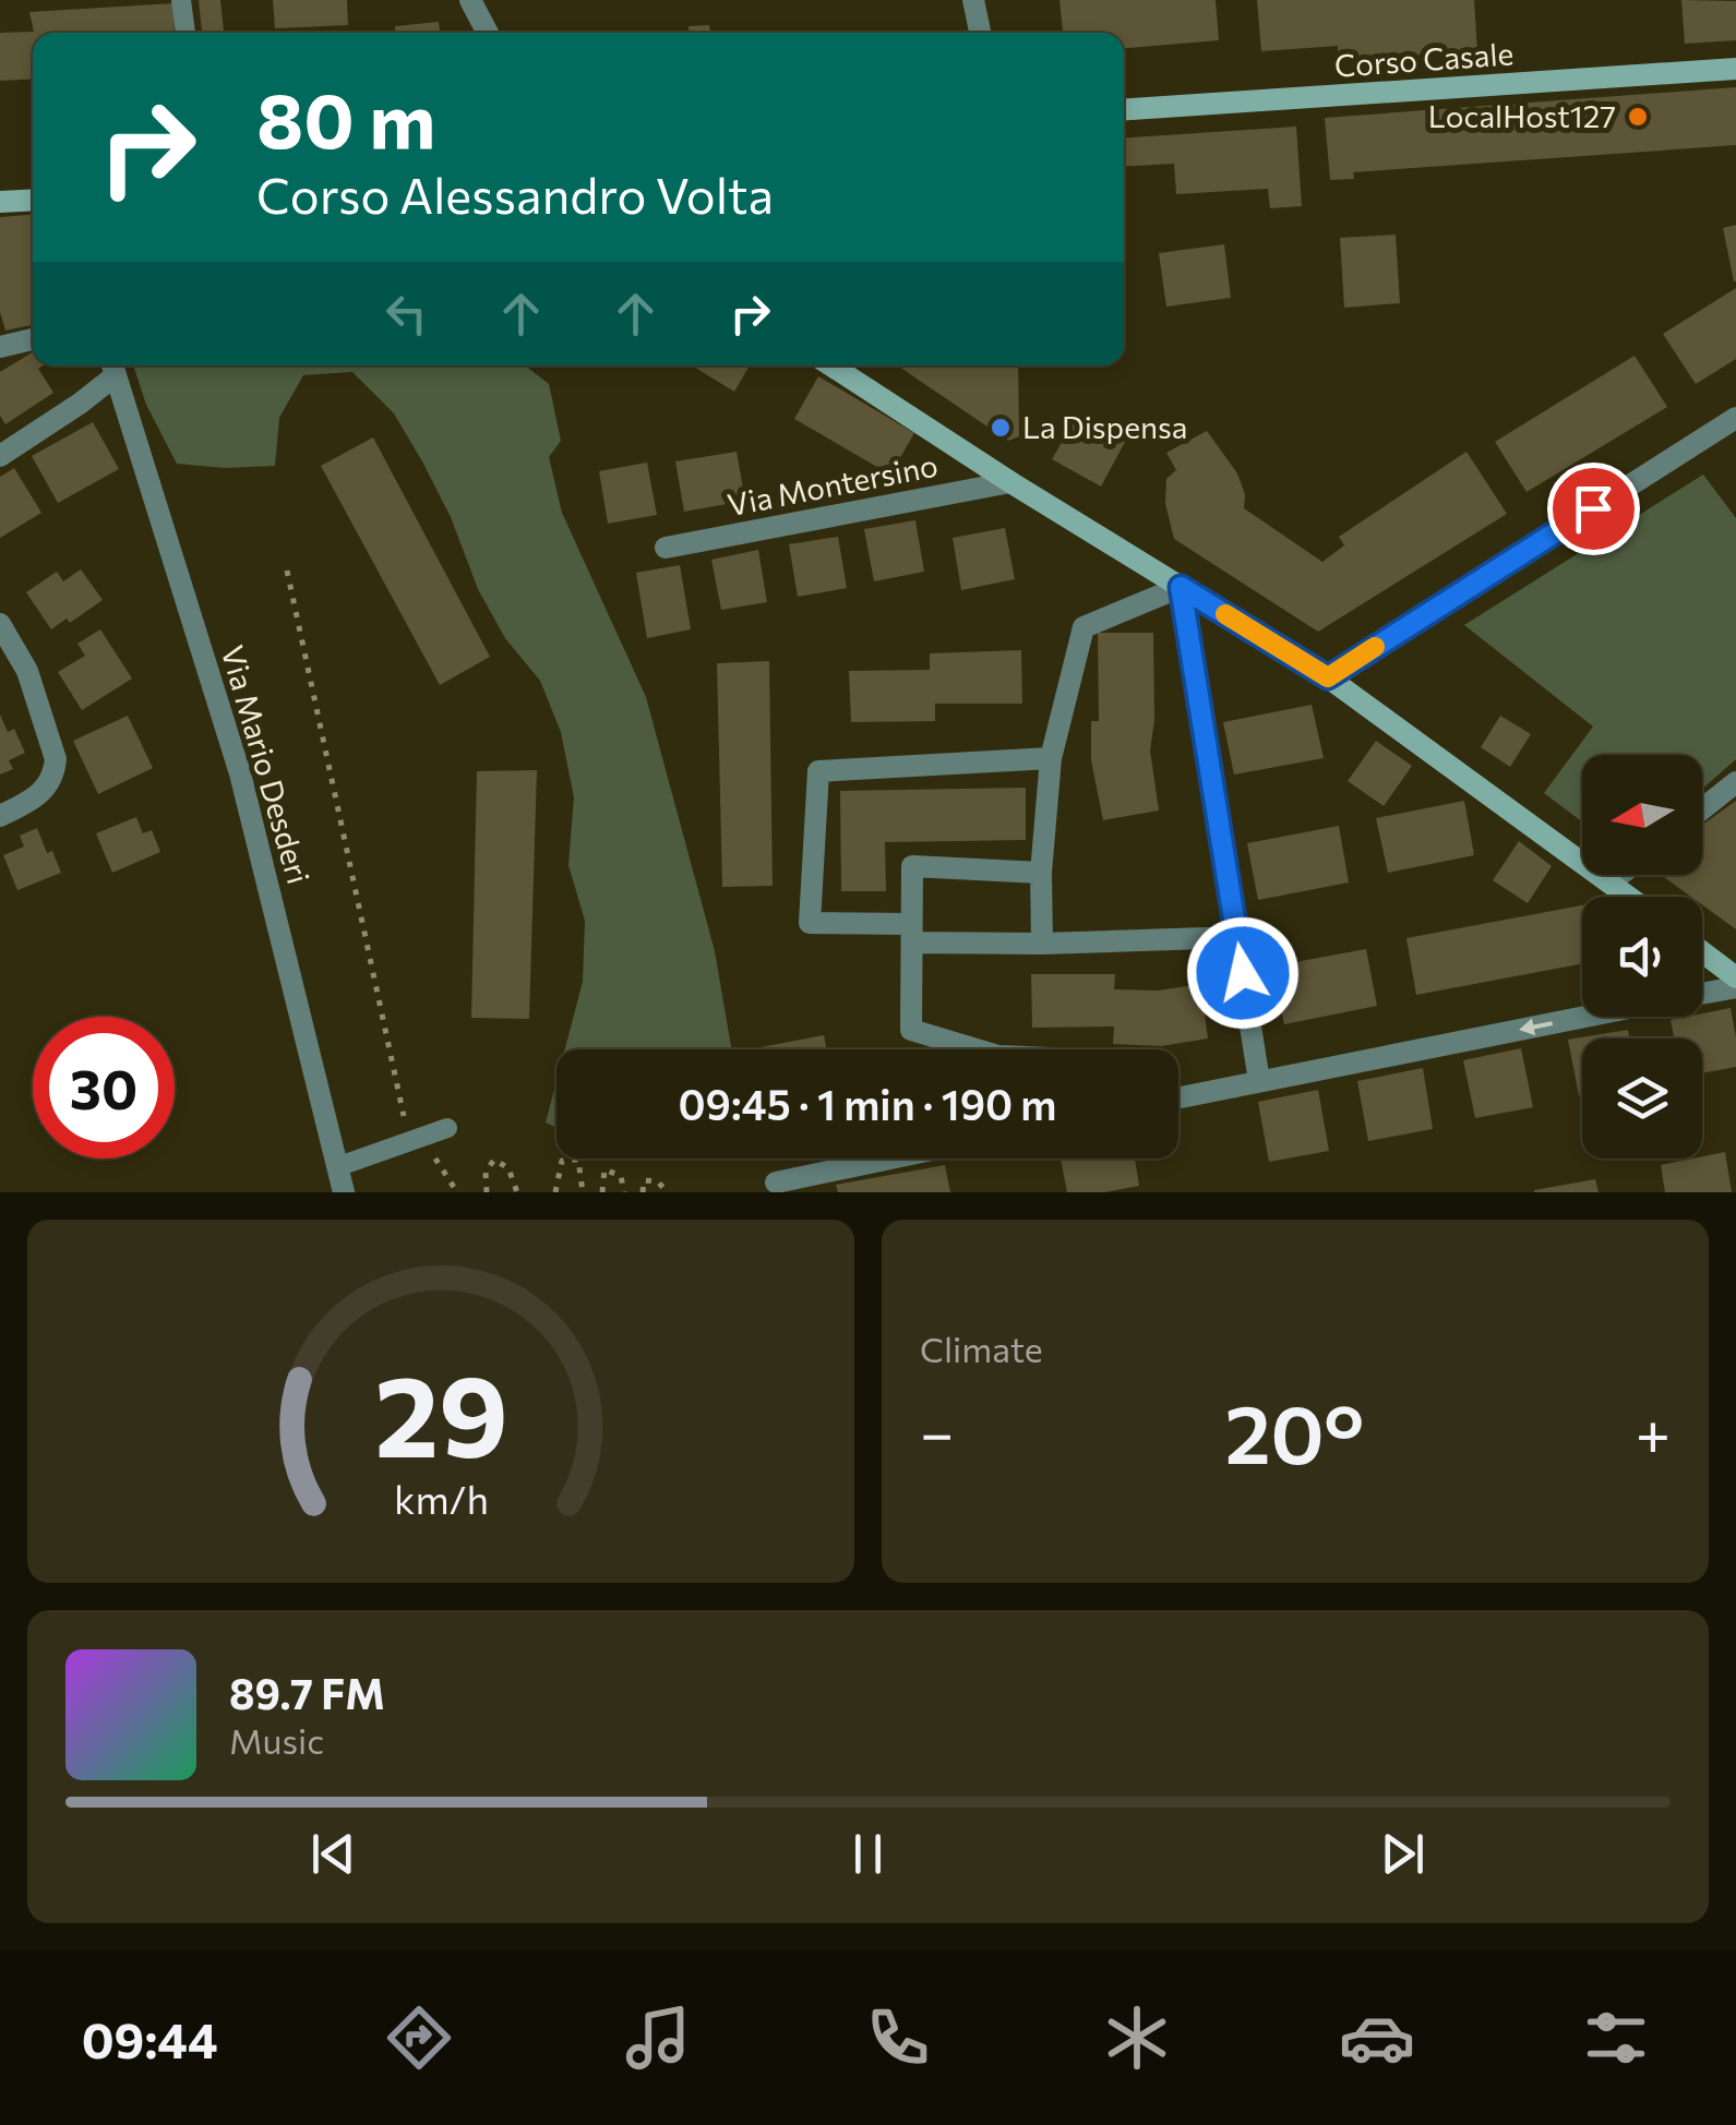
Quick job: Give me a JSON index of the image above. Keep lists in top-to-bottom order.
{
  "streets": {
    "street": ["Corso Casale", "Via Montersino", "Via Mario Desderi"]
  },
  "places": ["LocalHost127", "La Dispensa"],
  "north": "left",
  "page": {
    "turn": ["80 m", "Corso Alessandro Volta"],
    "limit": "30",
    "trip": "09:45 · 1 min · 190 m",
    "tile": "Climate",
    "heat": ["−", "20°", "+"],
    "song": ["89.7 FM", "Music"],
    "tabs": "09:44",
    "gauge": ["29", "km/h"]
  }
}
